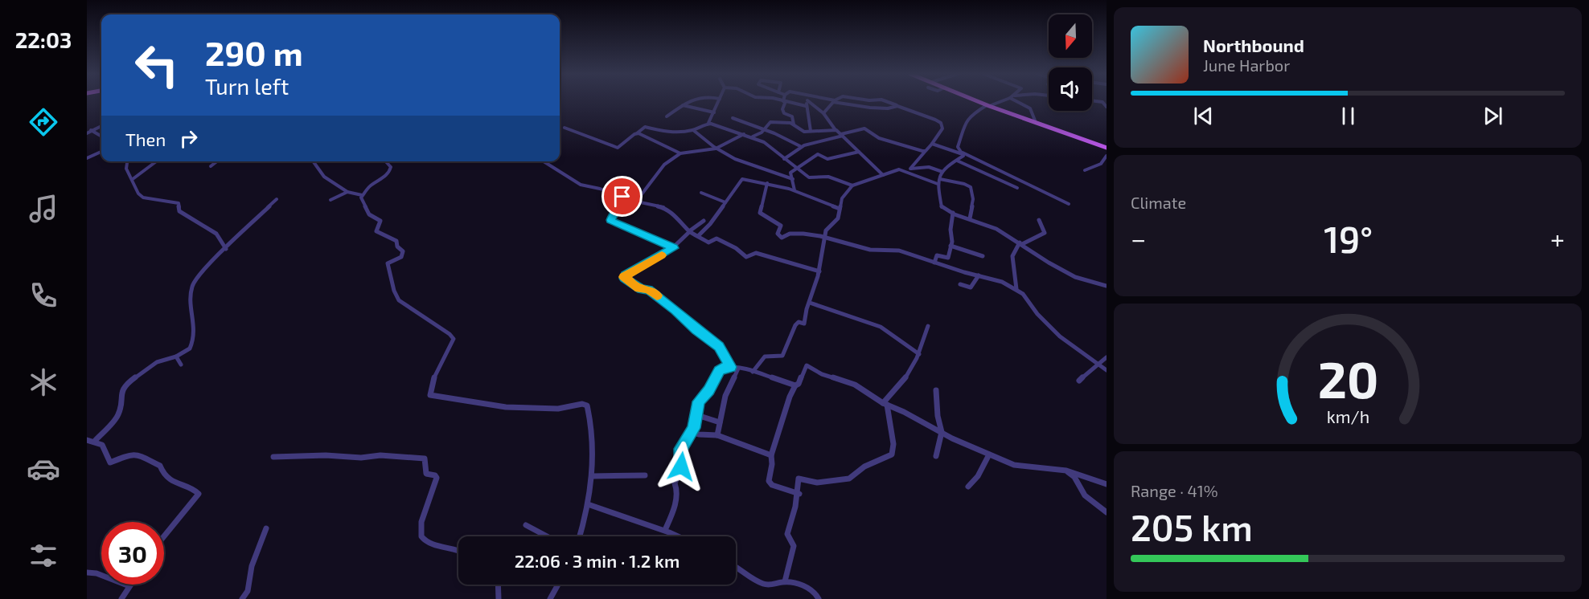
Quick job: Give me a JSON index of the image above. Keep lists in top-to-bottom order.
{
  "north": "bottom",
  "page": {
    "tabs": "22:03",
    "turn": ["290 m", "Turn left"],
    "song": ["Northbound", "June Harbor"],
    "then": "Then",
    "tile": [
      "Climate",
      ["Range · 41%", "205 km"]
    ],
    "heat": ["−", "19°", "+"],
    "limit": "30",
    "trip": "22:06 · 3 min · 1.2 km",
    "gauge": ["20", "km/h"]
  }
}
